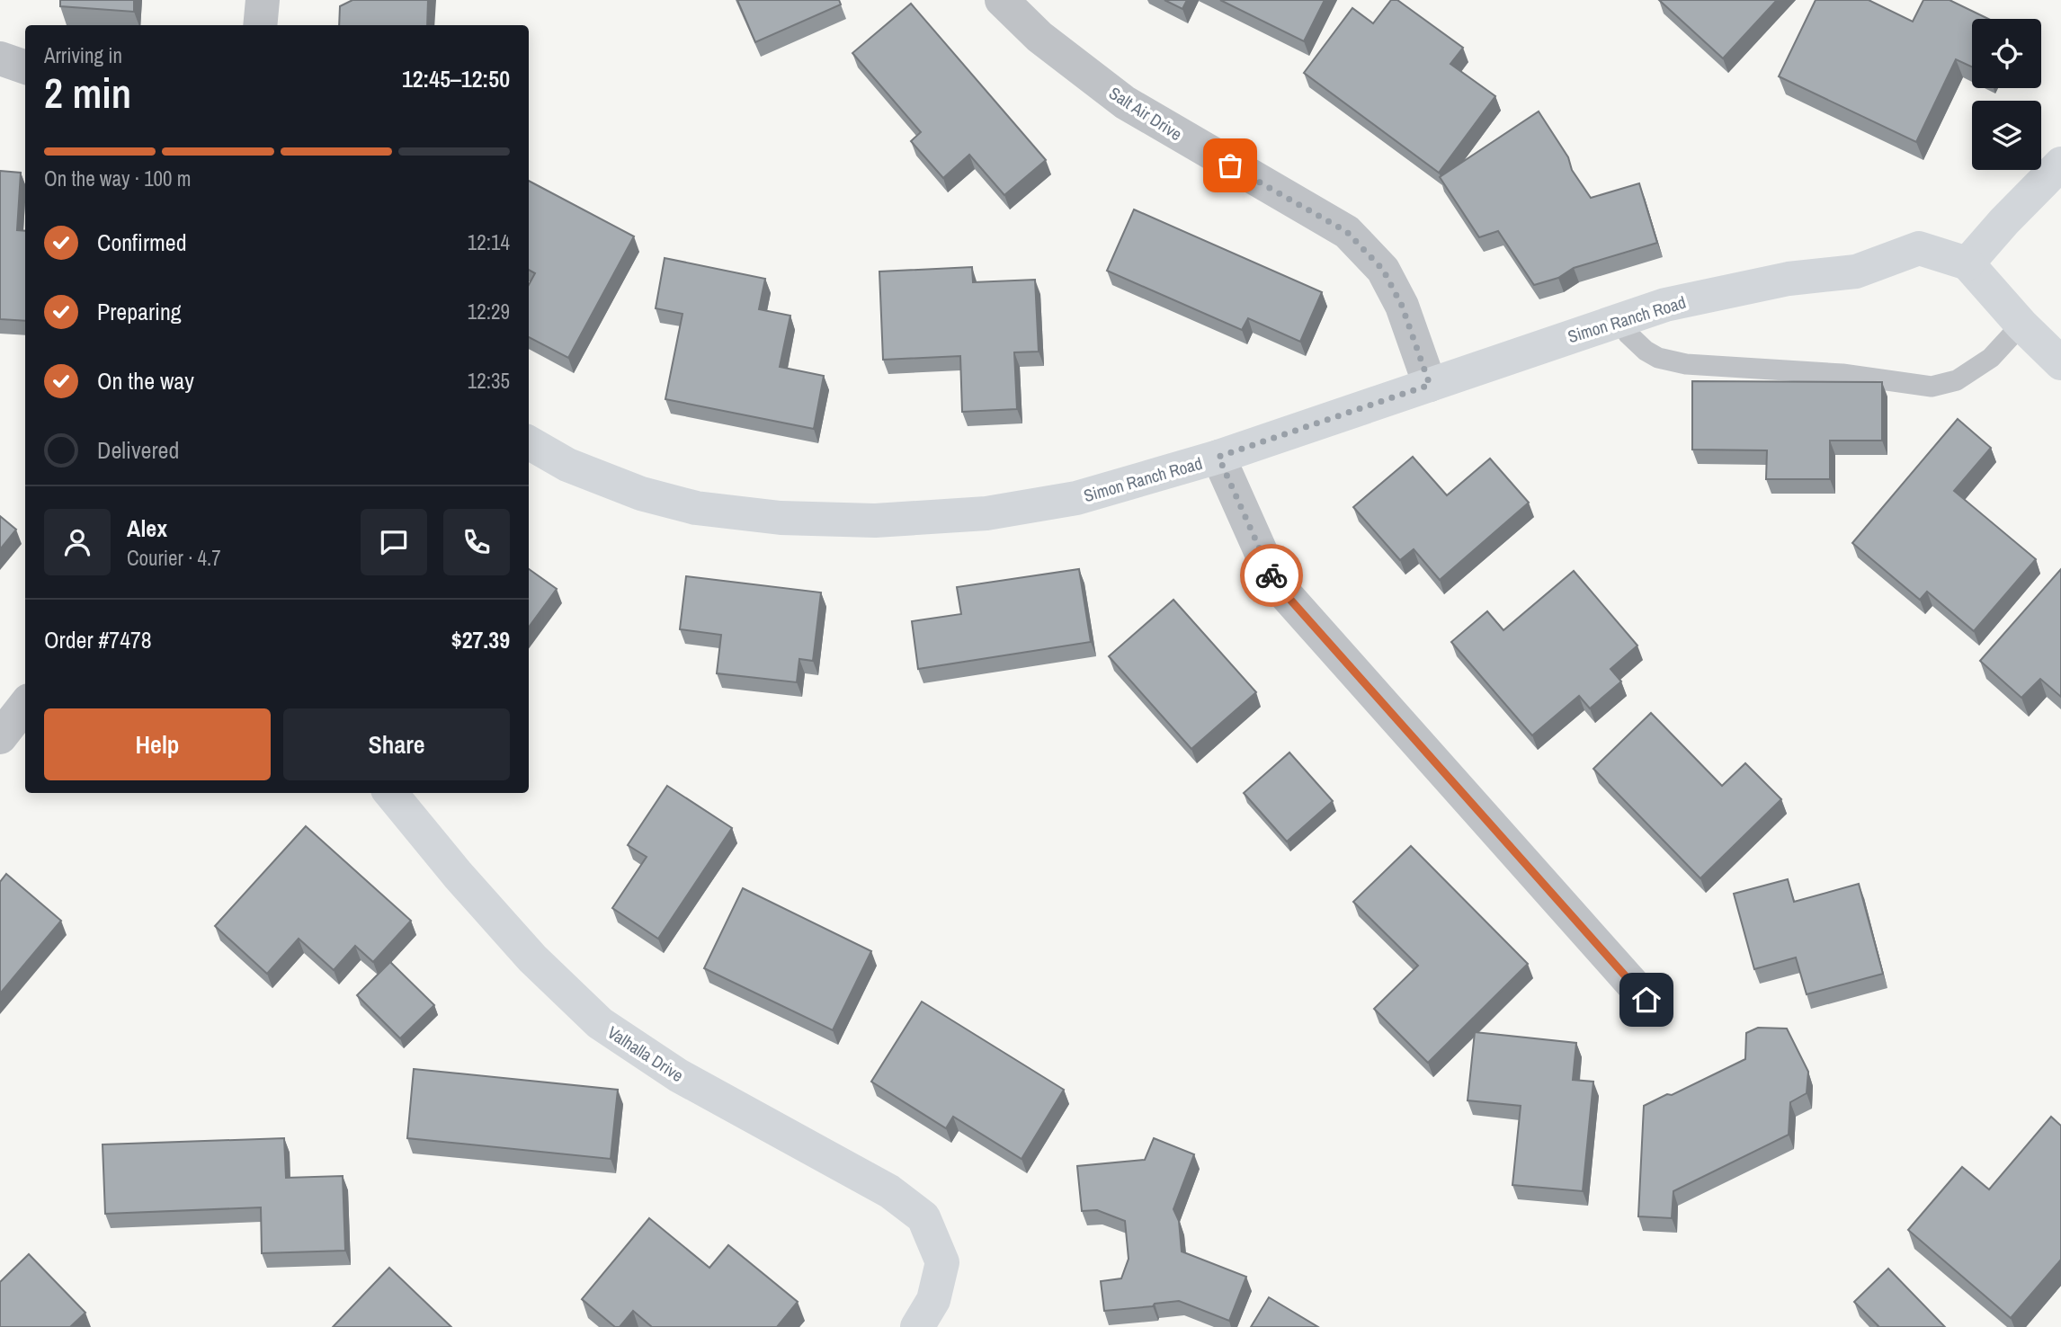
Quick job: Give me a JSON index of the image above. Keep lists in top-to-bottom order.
{
  "streets": {
    "street": ["Salt Air Drive", "Simon Ranch Road", "Valhalla Drive"]
  },
  "crossings": [
    ["Salt Air Drive", "Simon Ranch Road"]
  ],
  "page": {
    "heading": ["2 min", "Arriving in", "12:45–12:50"],
    "panel": [
      "Alex",
      "Courier · 4.7",
      "Order #7478",
      "$27.39"
    ],
    "bar": "On the way · 100 m",
    "list": [
      ["Confirmed", "12:14"],
      ["Preparing", "12:29"],
      ["On the way", "12:35"],
      "Delivered"
    ],
    "buttons": ["Help", "Share"]
  }
}
